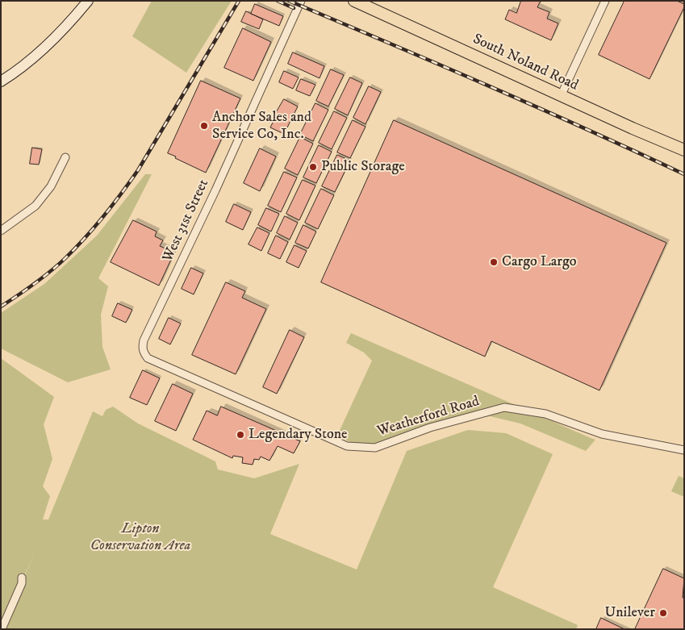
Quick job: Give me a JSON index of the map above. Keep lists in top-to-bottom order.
{
  "streets": {
    "main road": ["South Noland Road"],
    "street": ["West 31st Street", "Weatherford Road"]
  },
  "crossings": [
    ["West 31st Street", "Weatherford Road"]
  ],
  "parks": ["Lipton Conservation Area"],
  "places": [
    "Anchor Sales and Service Co, Inc.",
    "Public Storage",
    "Cargo Largo",
    "Legendary Stone",
    "Unilever"
  ]
}
